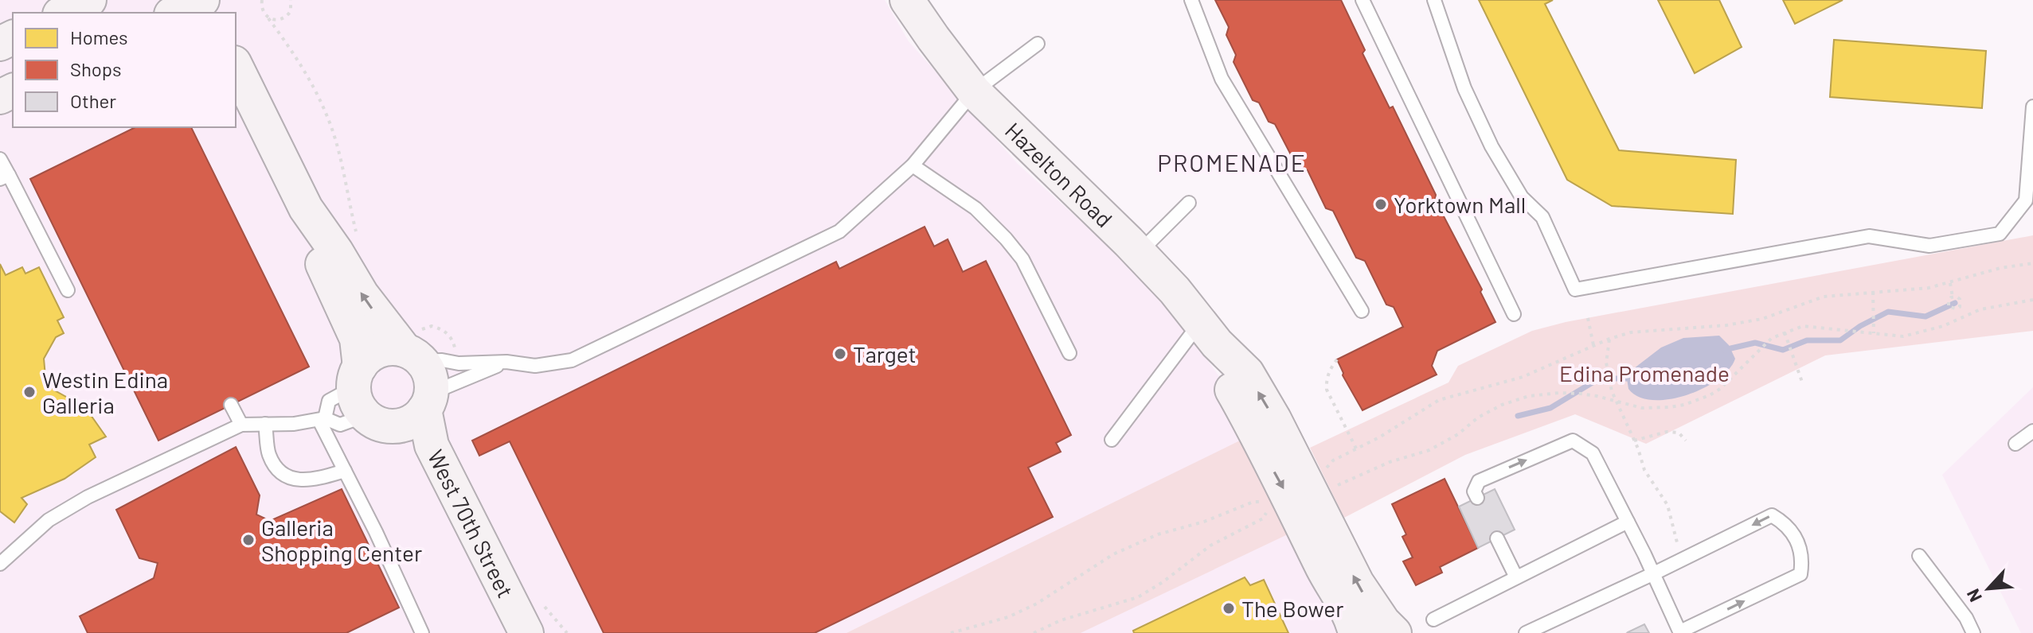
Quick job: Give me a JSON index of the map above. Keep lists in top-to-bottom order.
{
  "streets": {
    "street": ["Hazelton Road", "West 70th Street"]
  },
  "districts": ["PROMENADE"],
  "parks": ["Edina Promenade"],
  "places": [
    "Yorktown Mall",
    "Target",
    "Westin Edina Galleria",
    "Galleria Shopping Center",
    "The Bower"
  ],
  "legend": ["Homes", "Shops", "Other"],
  "north": "bottom left"
}
